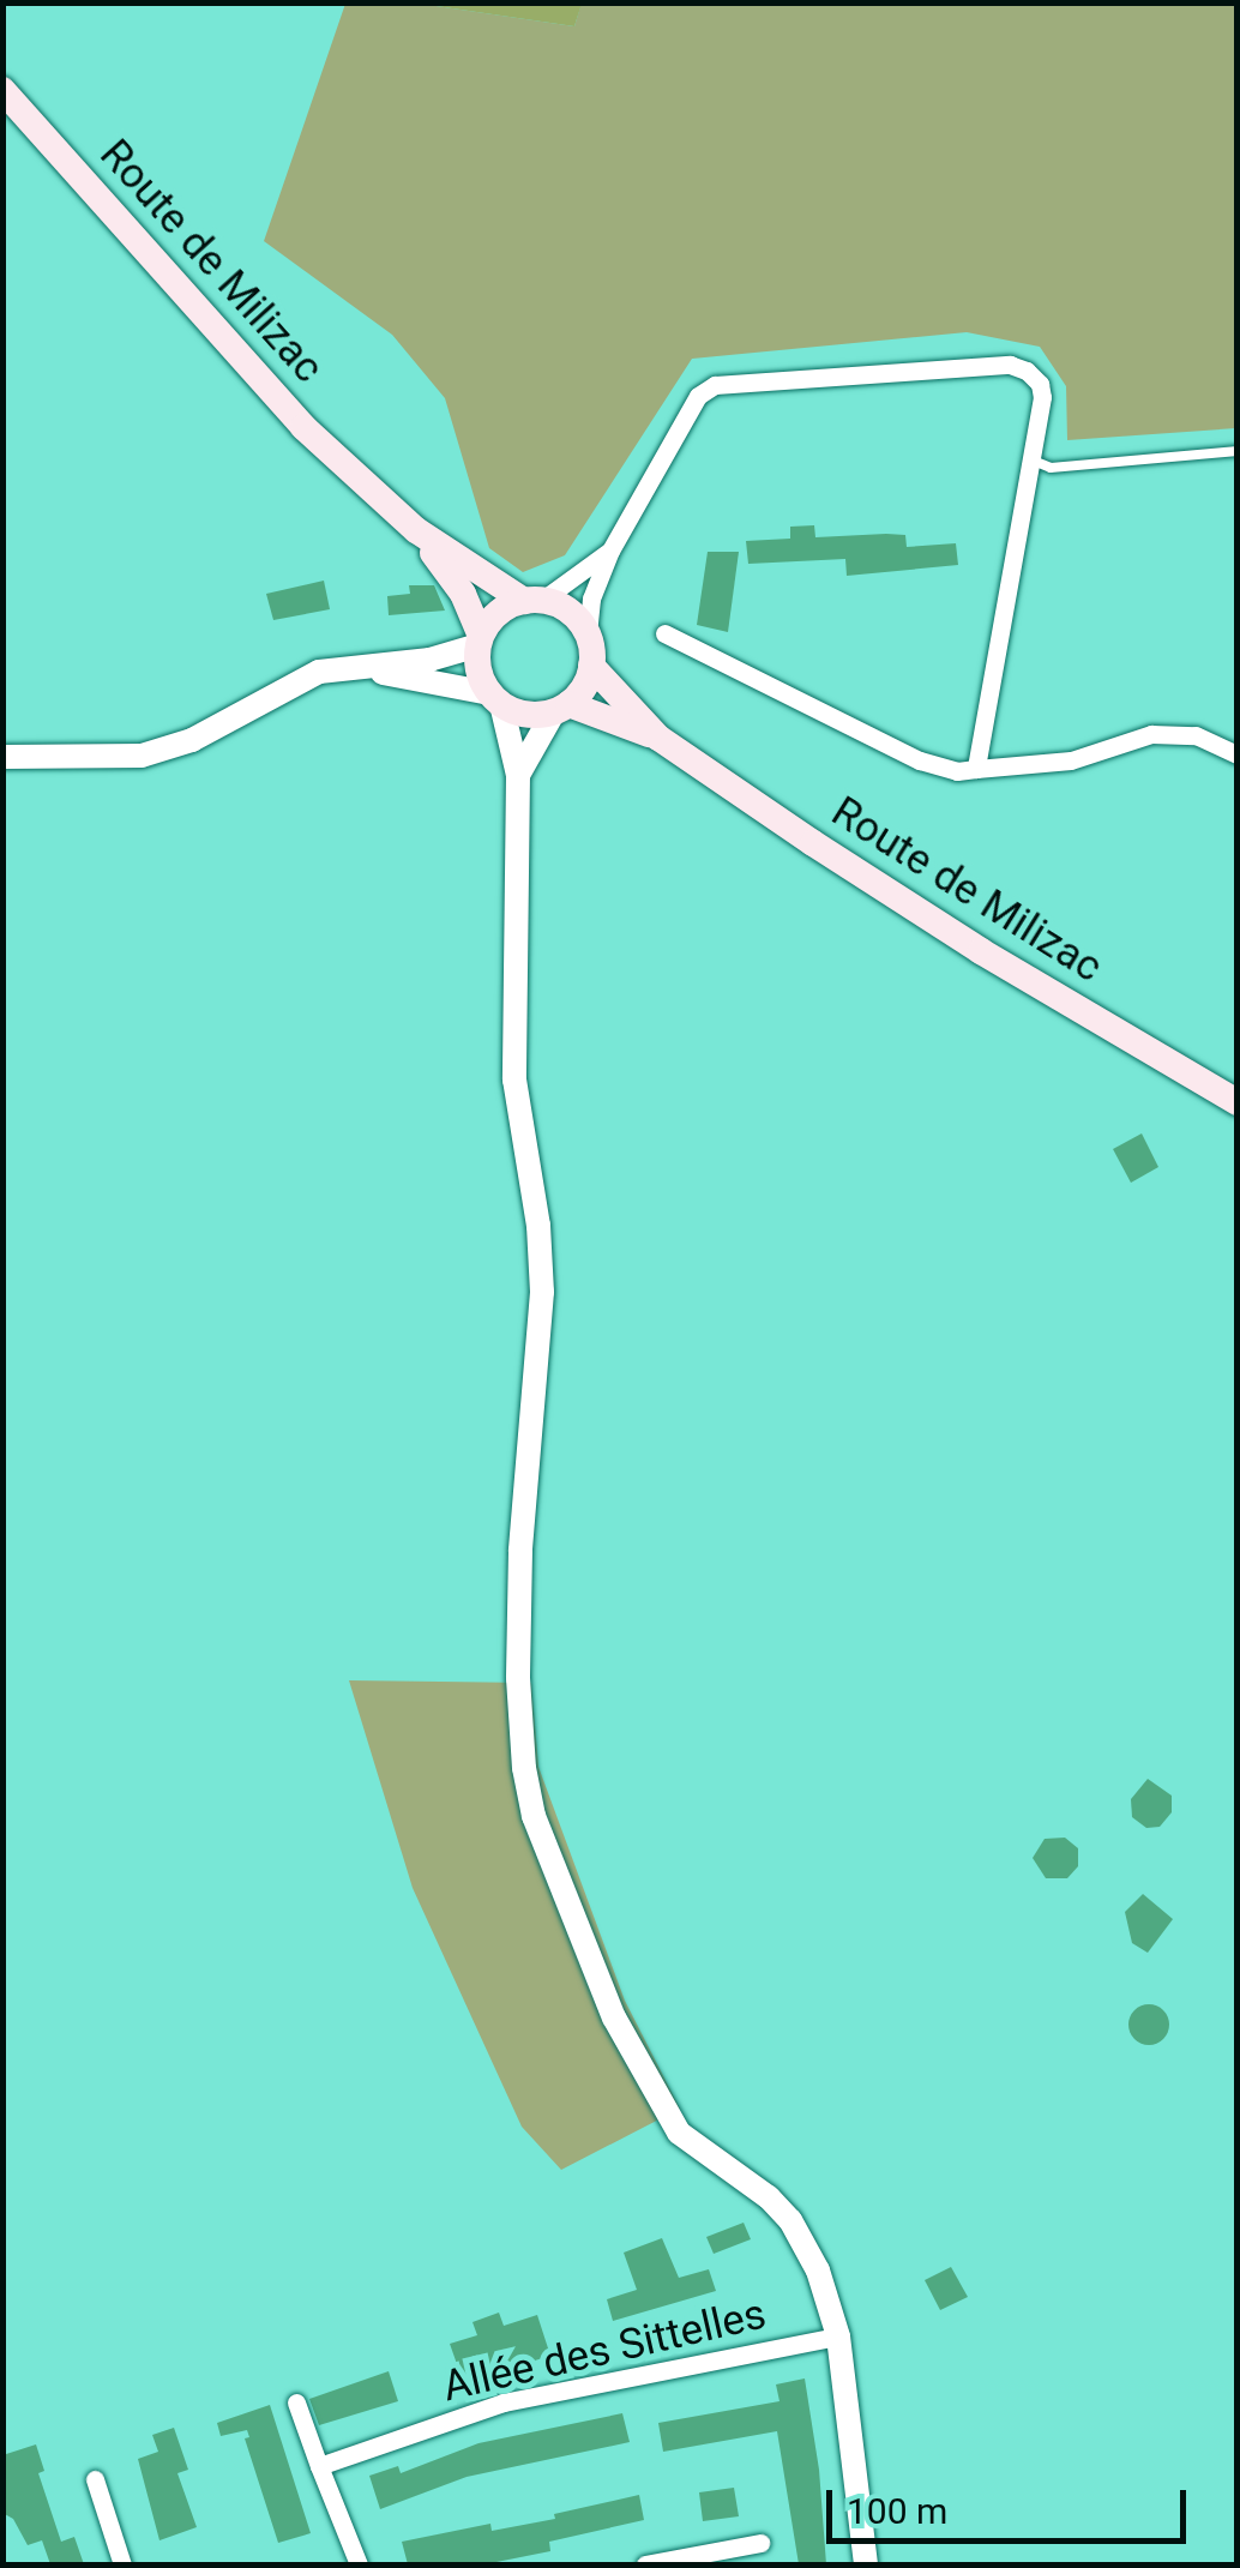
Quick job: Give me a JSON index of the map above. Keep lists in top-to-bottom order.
{
  "streets": {
    "main road": ["Route de Milizac"],
    "street": ["Allée des Sittelles"]
  },
  "scale_bar": "100 m"
}
